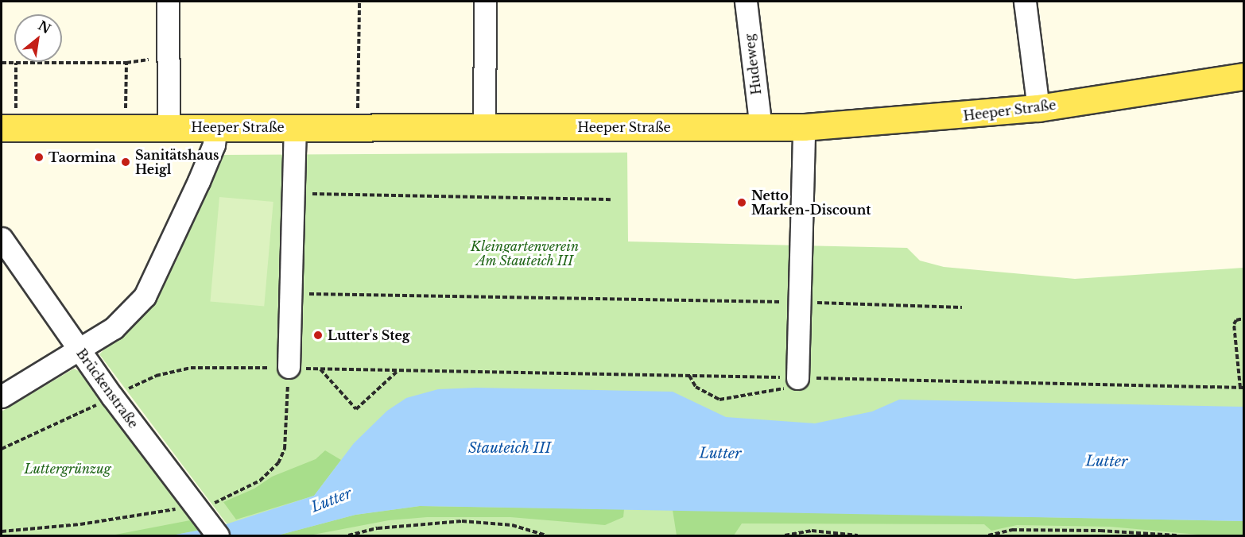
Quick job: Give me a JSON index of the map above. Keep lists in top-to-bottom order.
{
  "streets": {
    "main road": ["Heeper Straße"],
    "street": ["Hudeweg", "Brückenstraße"]
  },
  "crossings": [
    ["Hudeweg", "Heeper Straße"]
  ],
  "water": ["Stauteich III", "Lutter"],
  "parks": ["Kleingartenverein Am Stauteich III", "Luttergrünzug"],
  "places": [
    "Taormina",
    "Sanitätshaus Heigl",
    "Netto Marken-Discount",
    "Lutter's Steg"
  ],
  "north": "top right"
}
